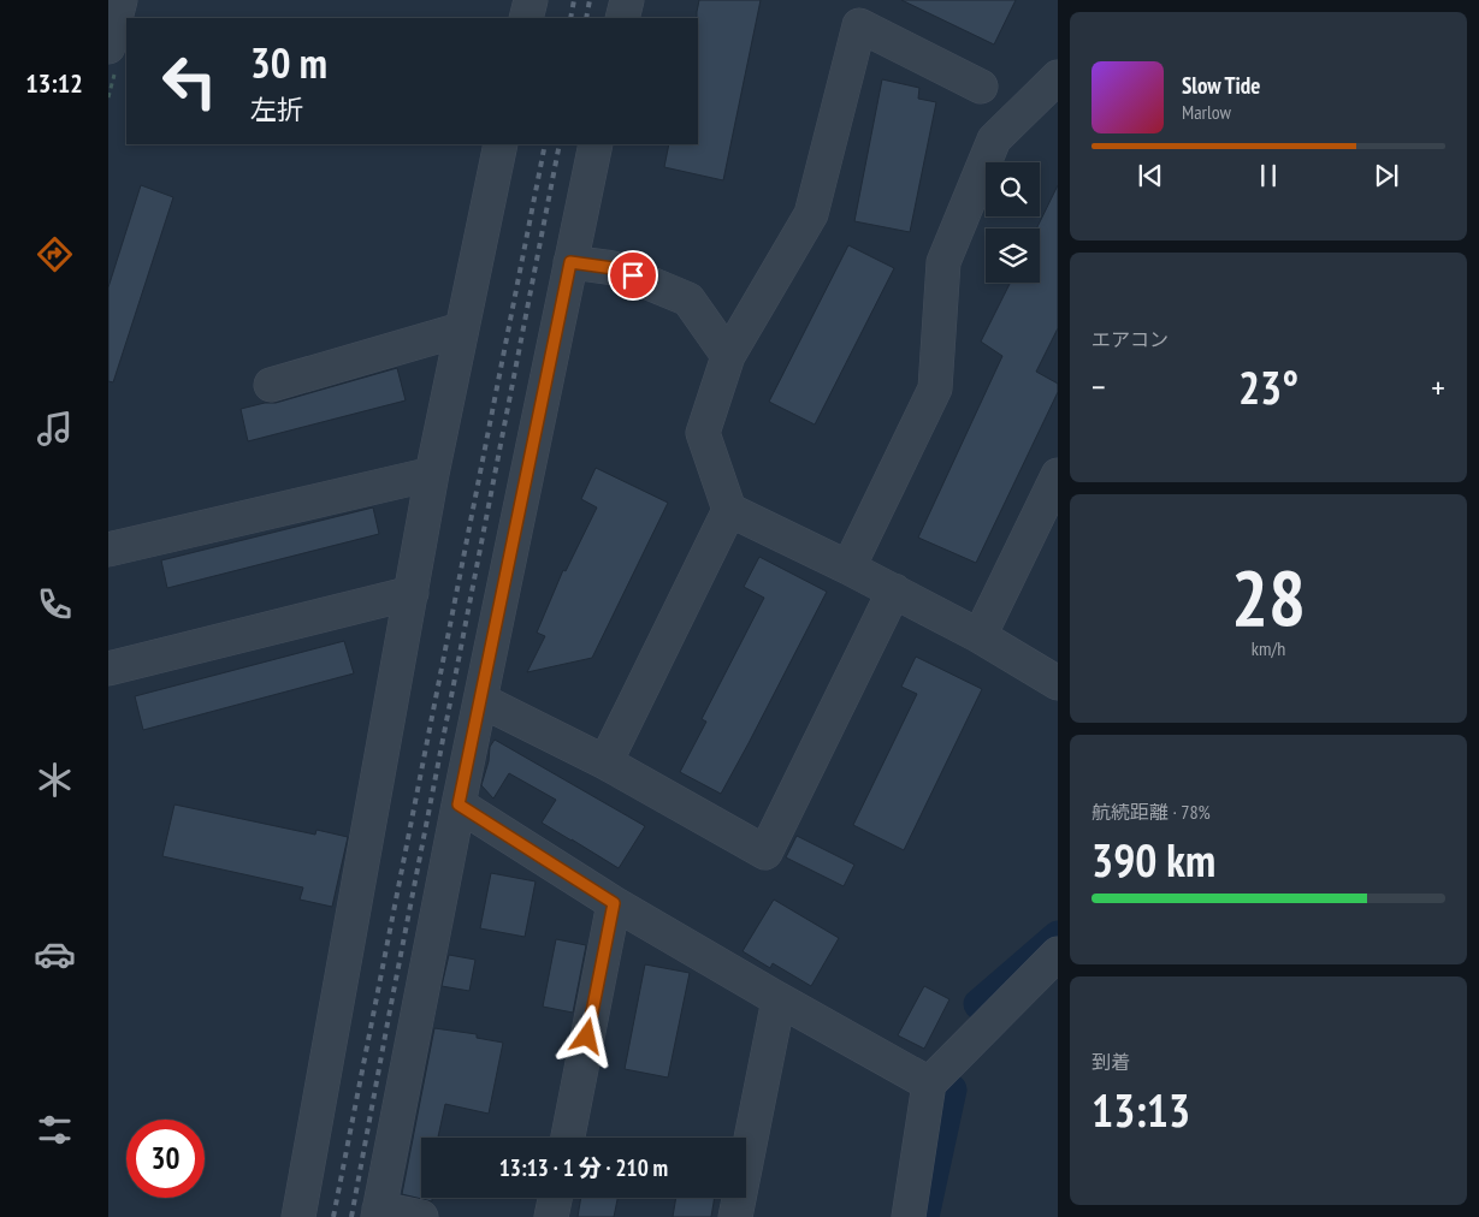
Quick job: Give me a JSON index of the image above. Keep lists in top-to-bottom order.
{
  "page": {
    "tabs": "13:12",
    "turn": ["30 m", "左折"],
    "song": ["Slow Tide", "Marlow"],
    "tile": [
      "エアコン",
      ["28", "km/h"],
      ["航続距離 · 78%", "390 km"],
      ["到着", "13:13"]
    ],
    "heat": ["−", "23°", "+"],
    "limit": "30",
    "trip": "13:13 · 1 分 · 210 m"
  }
}
